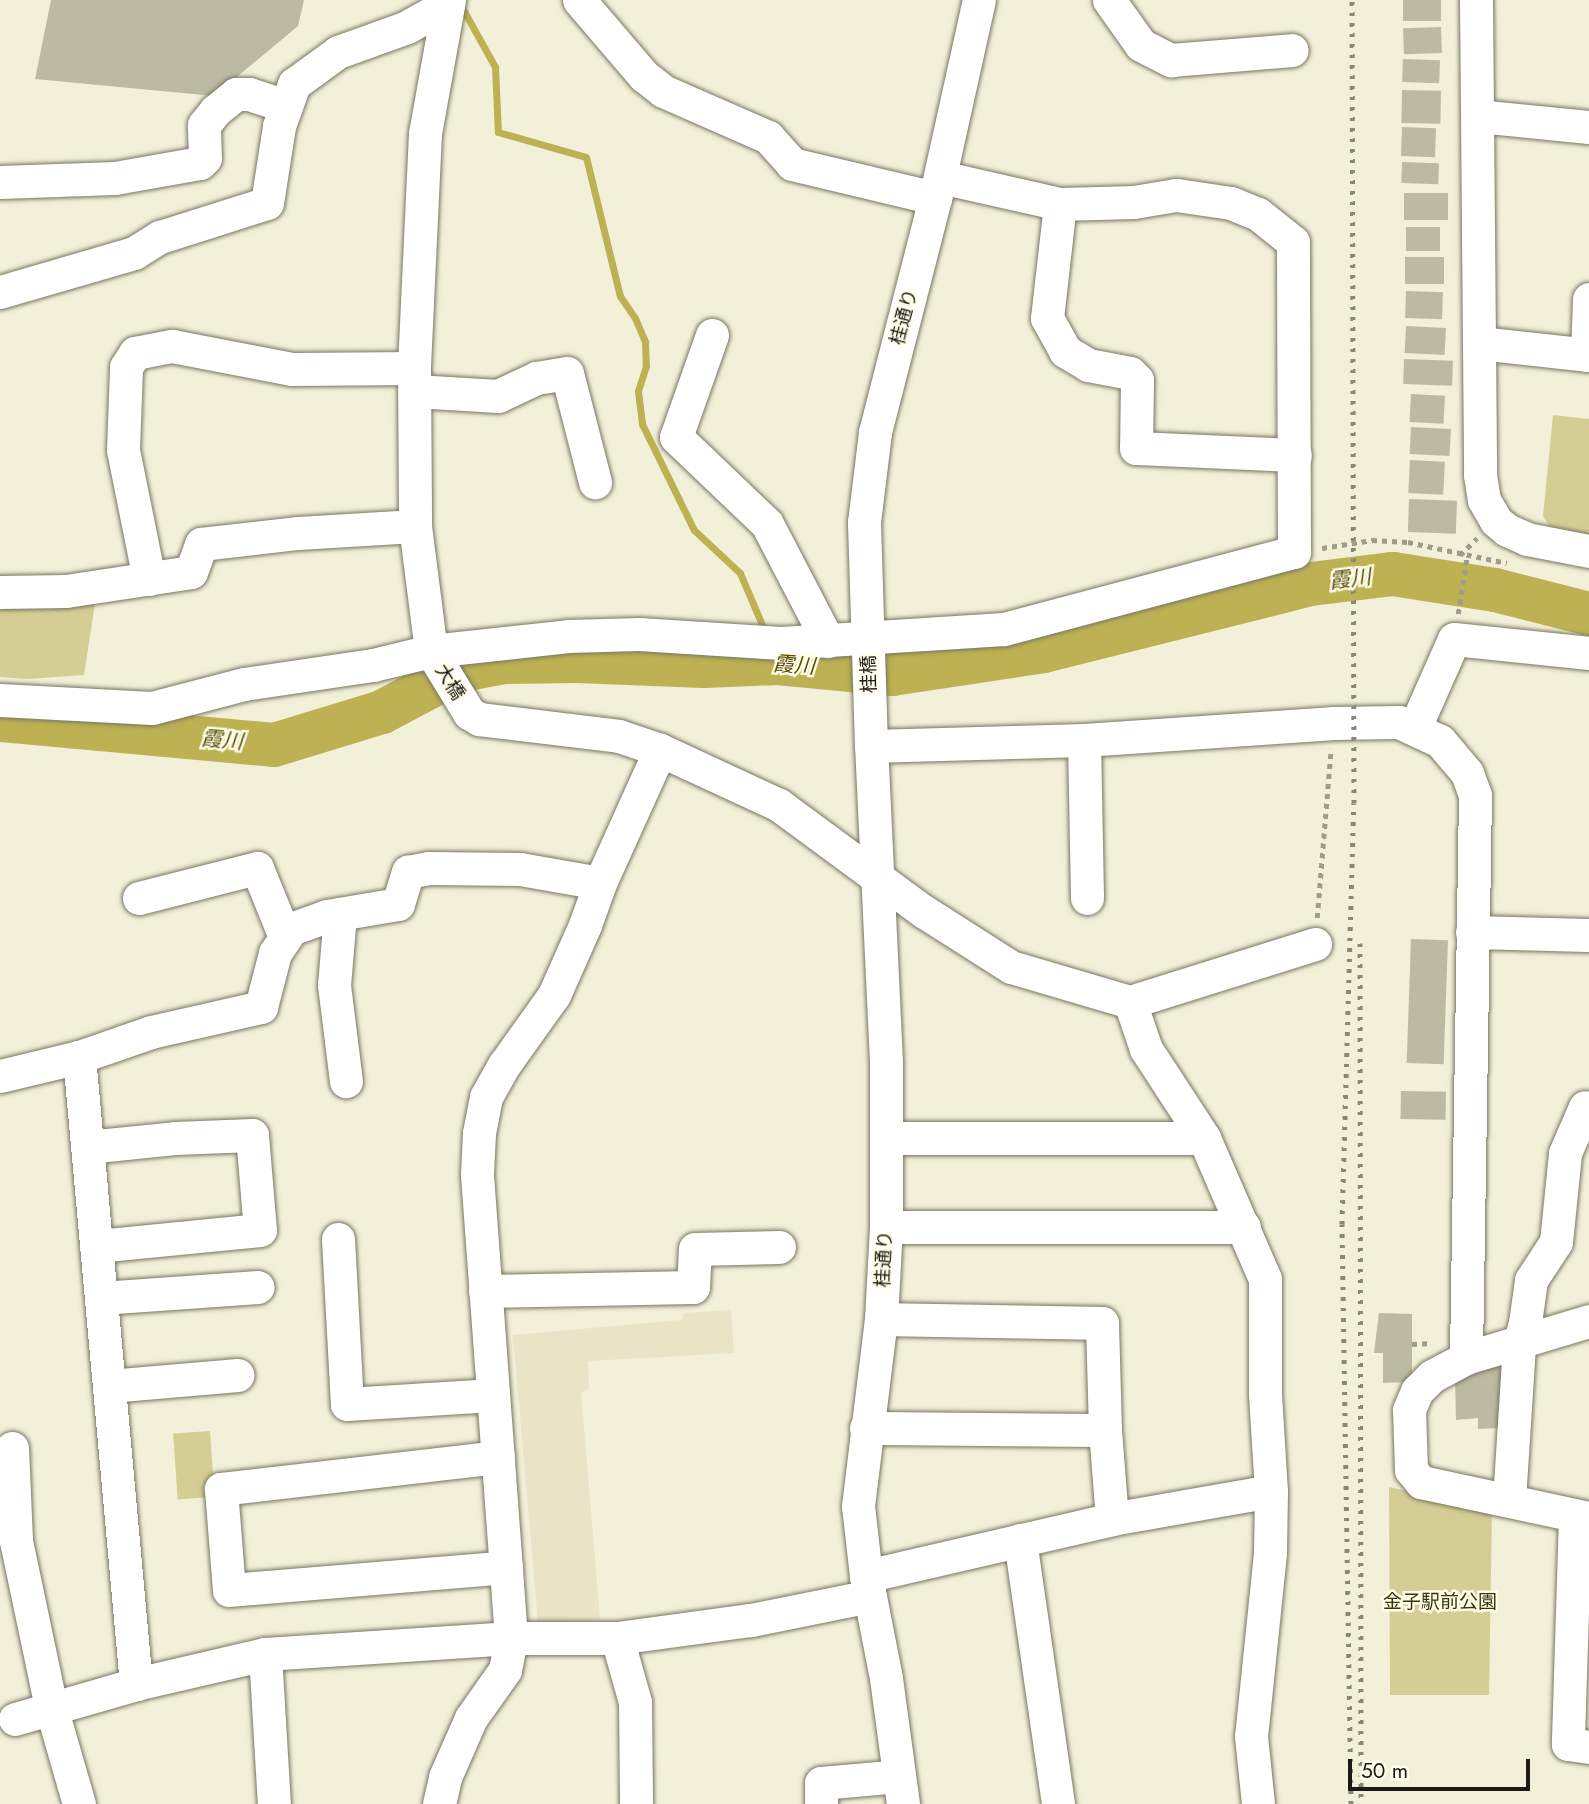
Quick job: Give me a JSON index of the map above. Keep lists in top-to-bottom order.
{
  "streets": {
    "street": ["桂通り", "桂橋", "大橋"]
  },
  "crossings": [
    ["桂通り", "桂橋"]
  ],
  "water": ["霞川"],
  "parks": ["金子駅前公園"],
  "scale_bar": "50 m"
}
